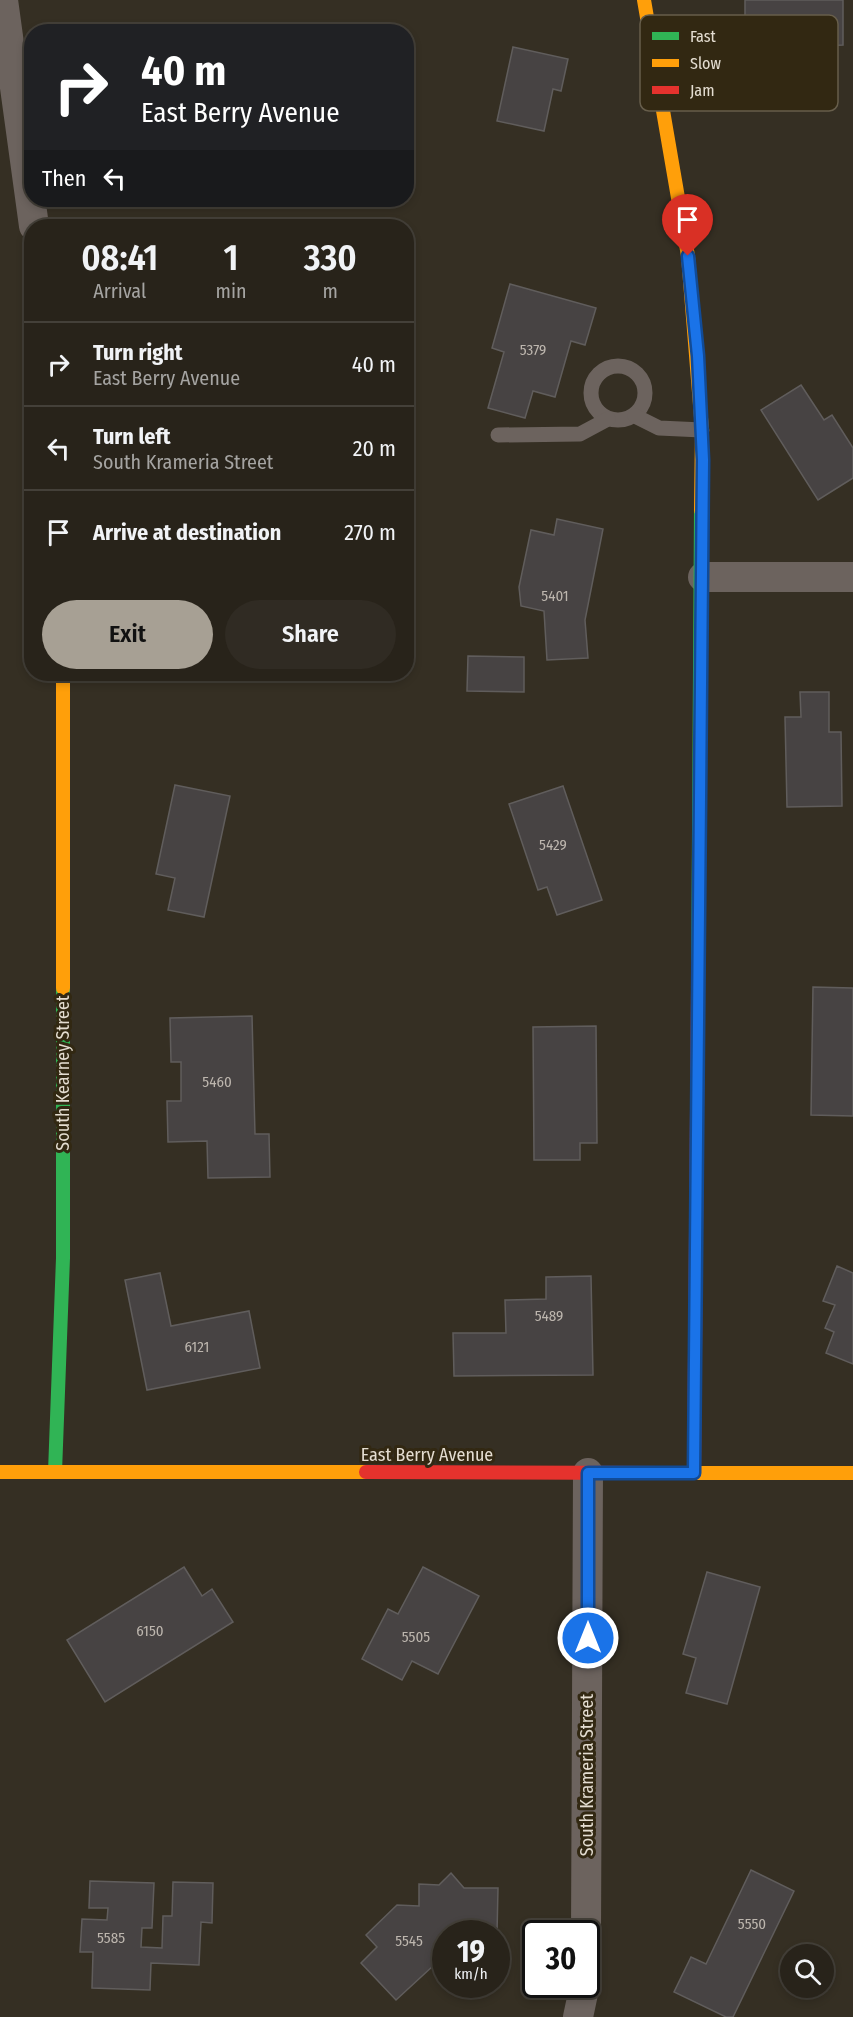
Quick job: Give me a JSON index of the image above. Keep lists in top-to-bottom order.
{
  "streets": {
    "street": ["South Kearney Street", "East Berry Avenue", "South Krameria Street"]
  },
  "crossings": [
    ["South Kearney Street", "East Berry Avenue"],
    ["East Berry Avenue", "South Krameria Street"]
  ],
  "house_numbers": [
    "5379",
    "5401",
    "5429",
    "5460",
    "5489",
    "6121",
    "6150",
    "5505",
    "5550",
    "5585",
    "5545"
  ],
  "legend": ["Fast", "Slow", "Jam"],
  "page": {
    "turn": ["40 m", "East Berry Avenue"],
    "then": "Then",
    "eta": [
      "08:41",
      "Arrival",
      "1",
      "min",
      "330",
      "m"
    ],
    "list": [
      {
        "name": "Turn right",
        "note": "East Berry Avenue",
        "value": "40 m"
      },
      {
        "name": "Turn left",
        "note": "South Krameria Street",
        "value": "20 m"
      },
      {
        "name": "Arrive at destination",
        "value": "270 m"
      }
    ],
    "buttons": ["Exit", "Share"],
    "speed": "19 km/h",
    "limit": "30"
  }
}
